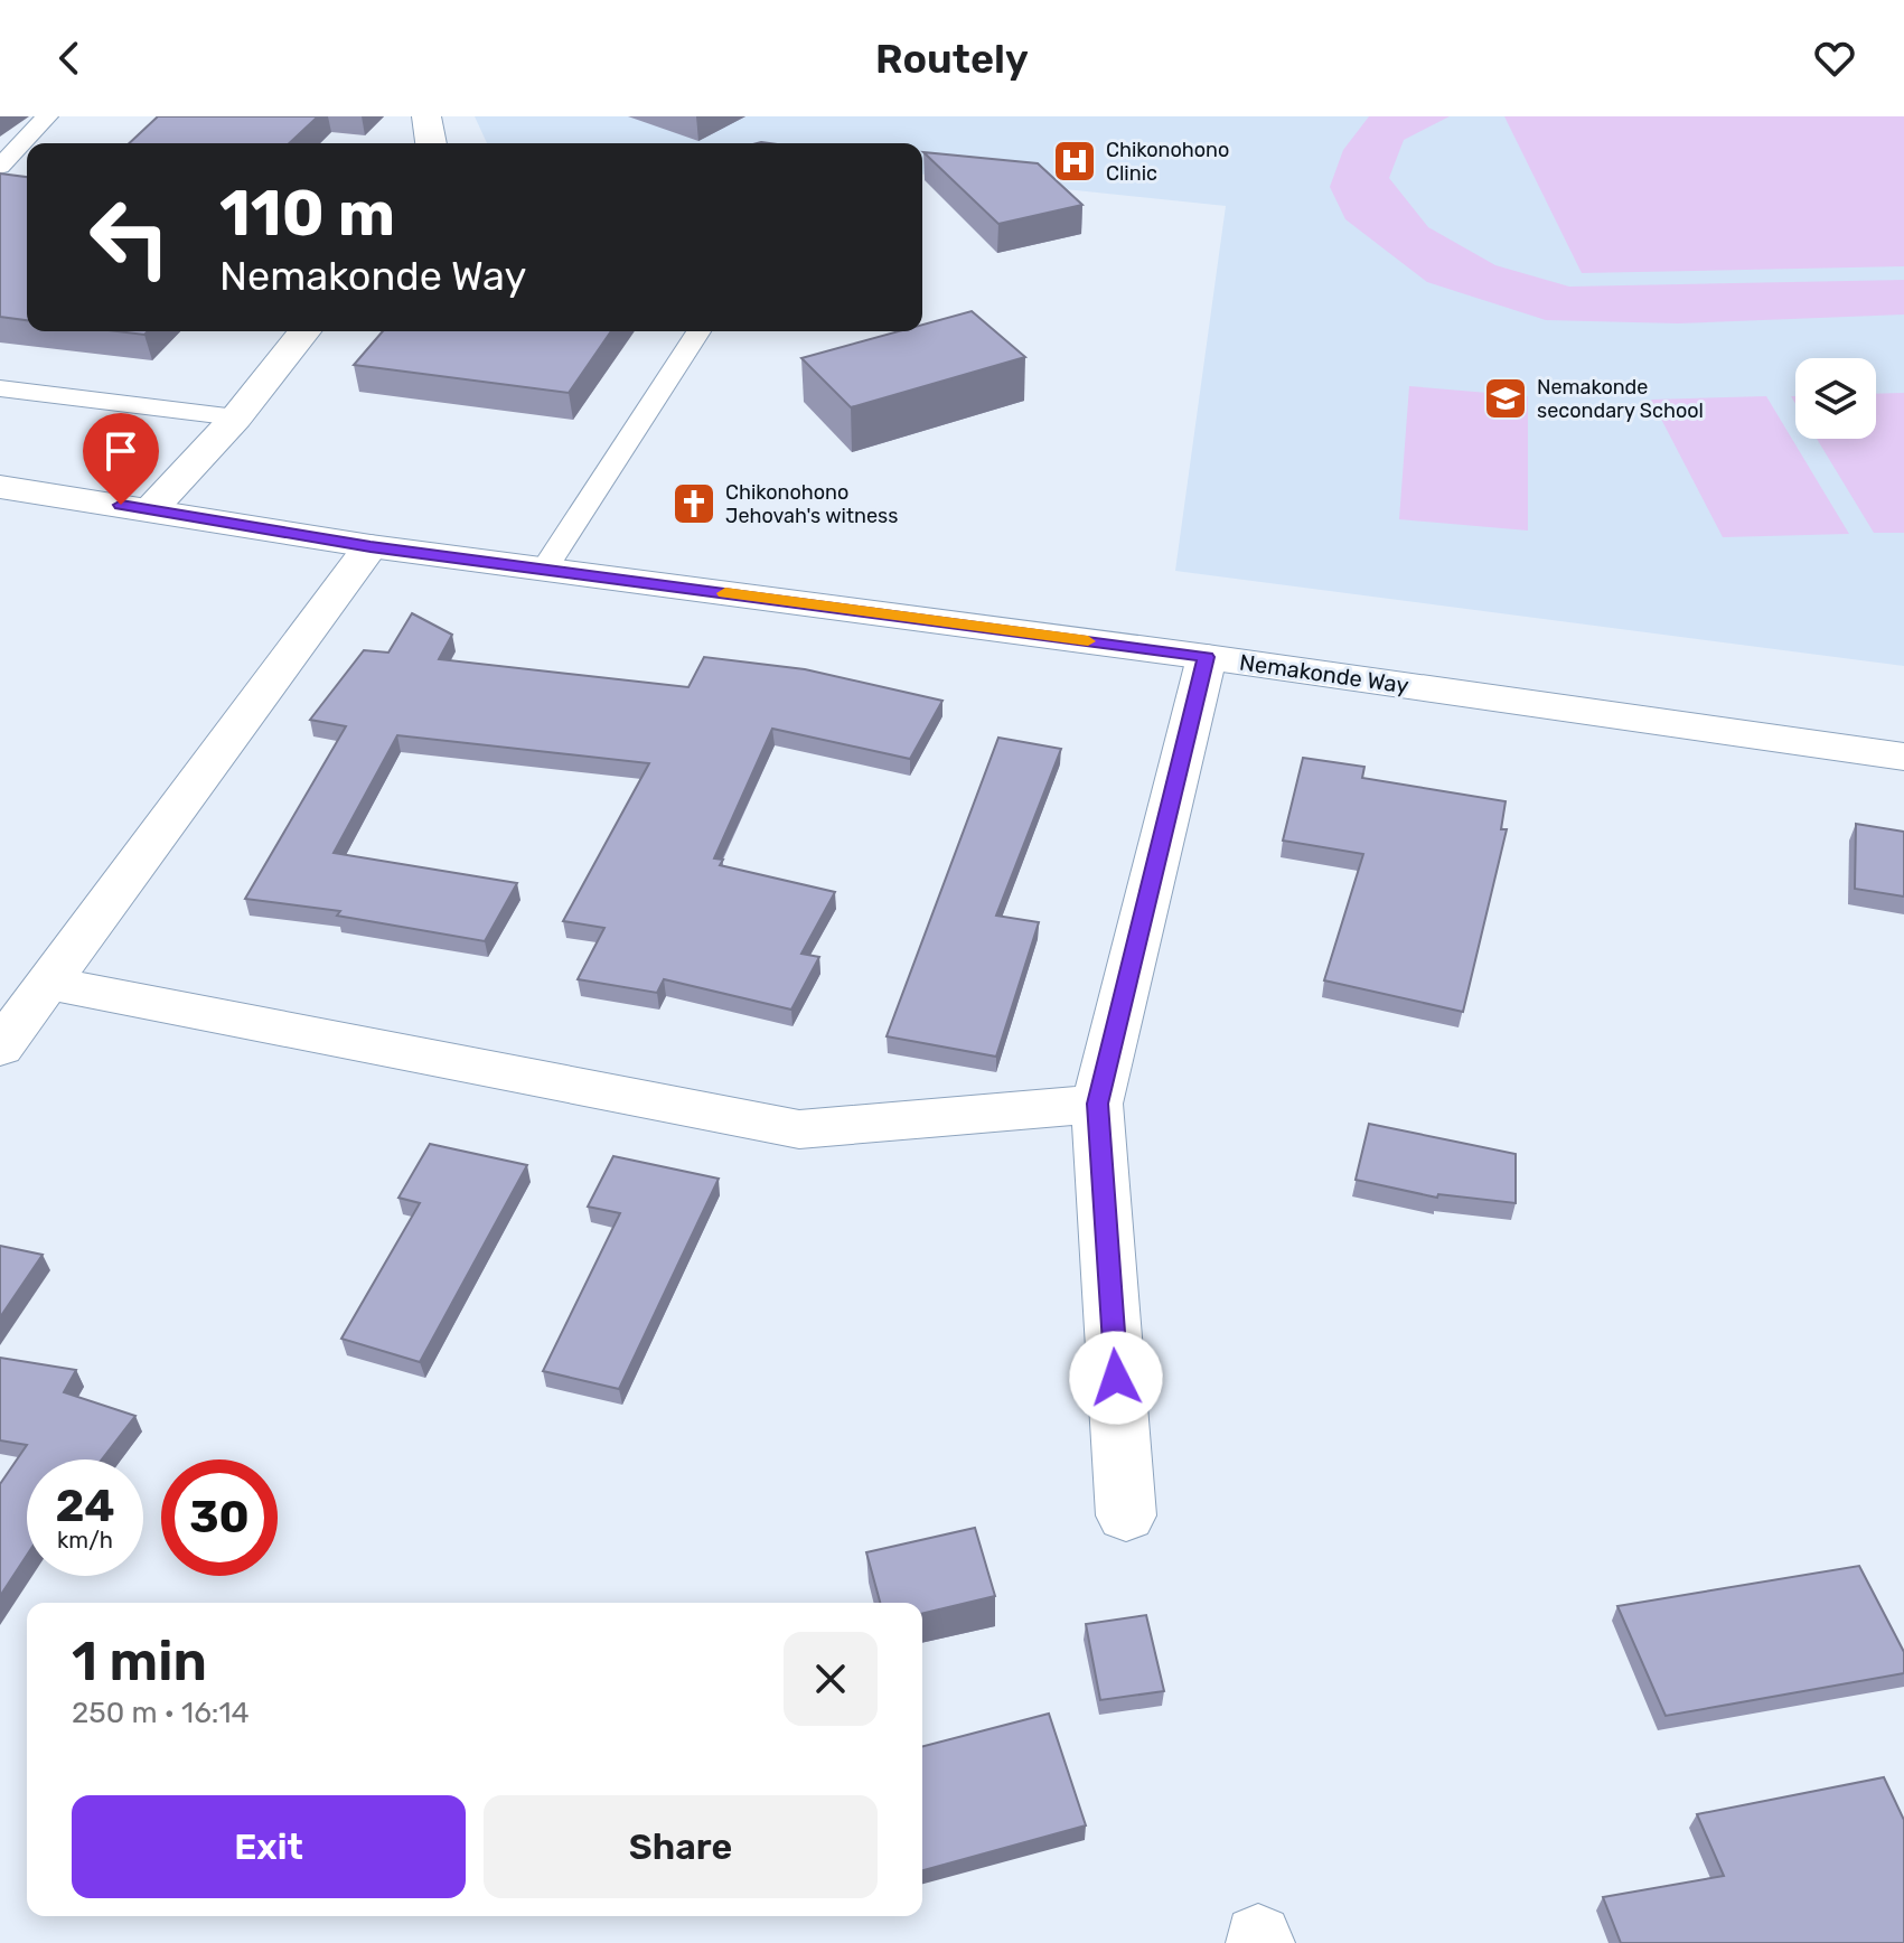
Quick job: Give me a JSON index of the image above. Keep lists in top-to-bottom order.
{
  "streets": {
    "street": ["Nemakonde Way"]
  },
  "places": {
    "hospital": ["Chikonohono Clinic"],
    "school or university": ["Nemakonde secondary School"],
    "church": ["Chikonohono Jehovah's witness"]
  },
  "page": {
    "header": "Routely",
    "turn": ["110 m", "Nemakonde Way"],
    "speed": "24 km/h",
    "limit": "30",
    "heading": ["1 min", "250 m · 16:14"],
    "buttons": ["Exit", "Share"]
  }
}
